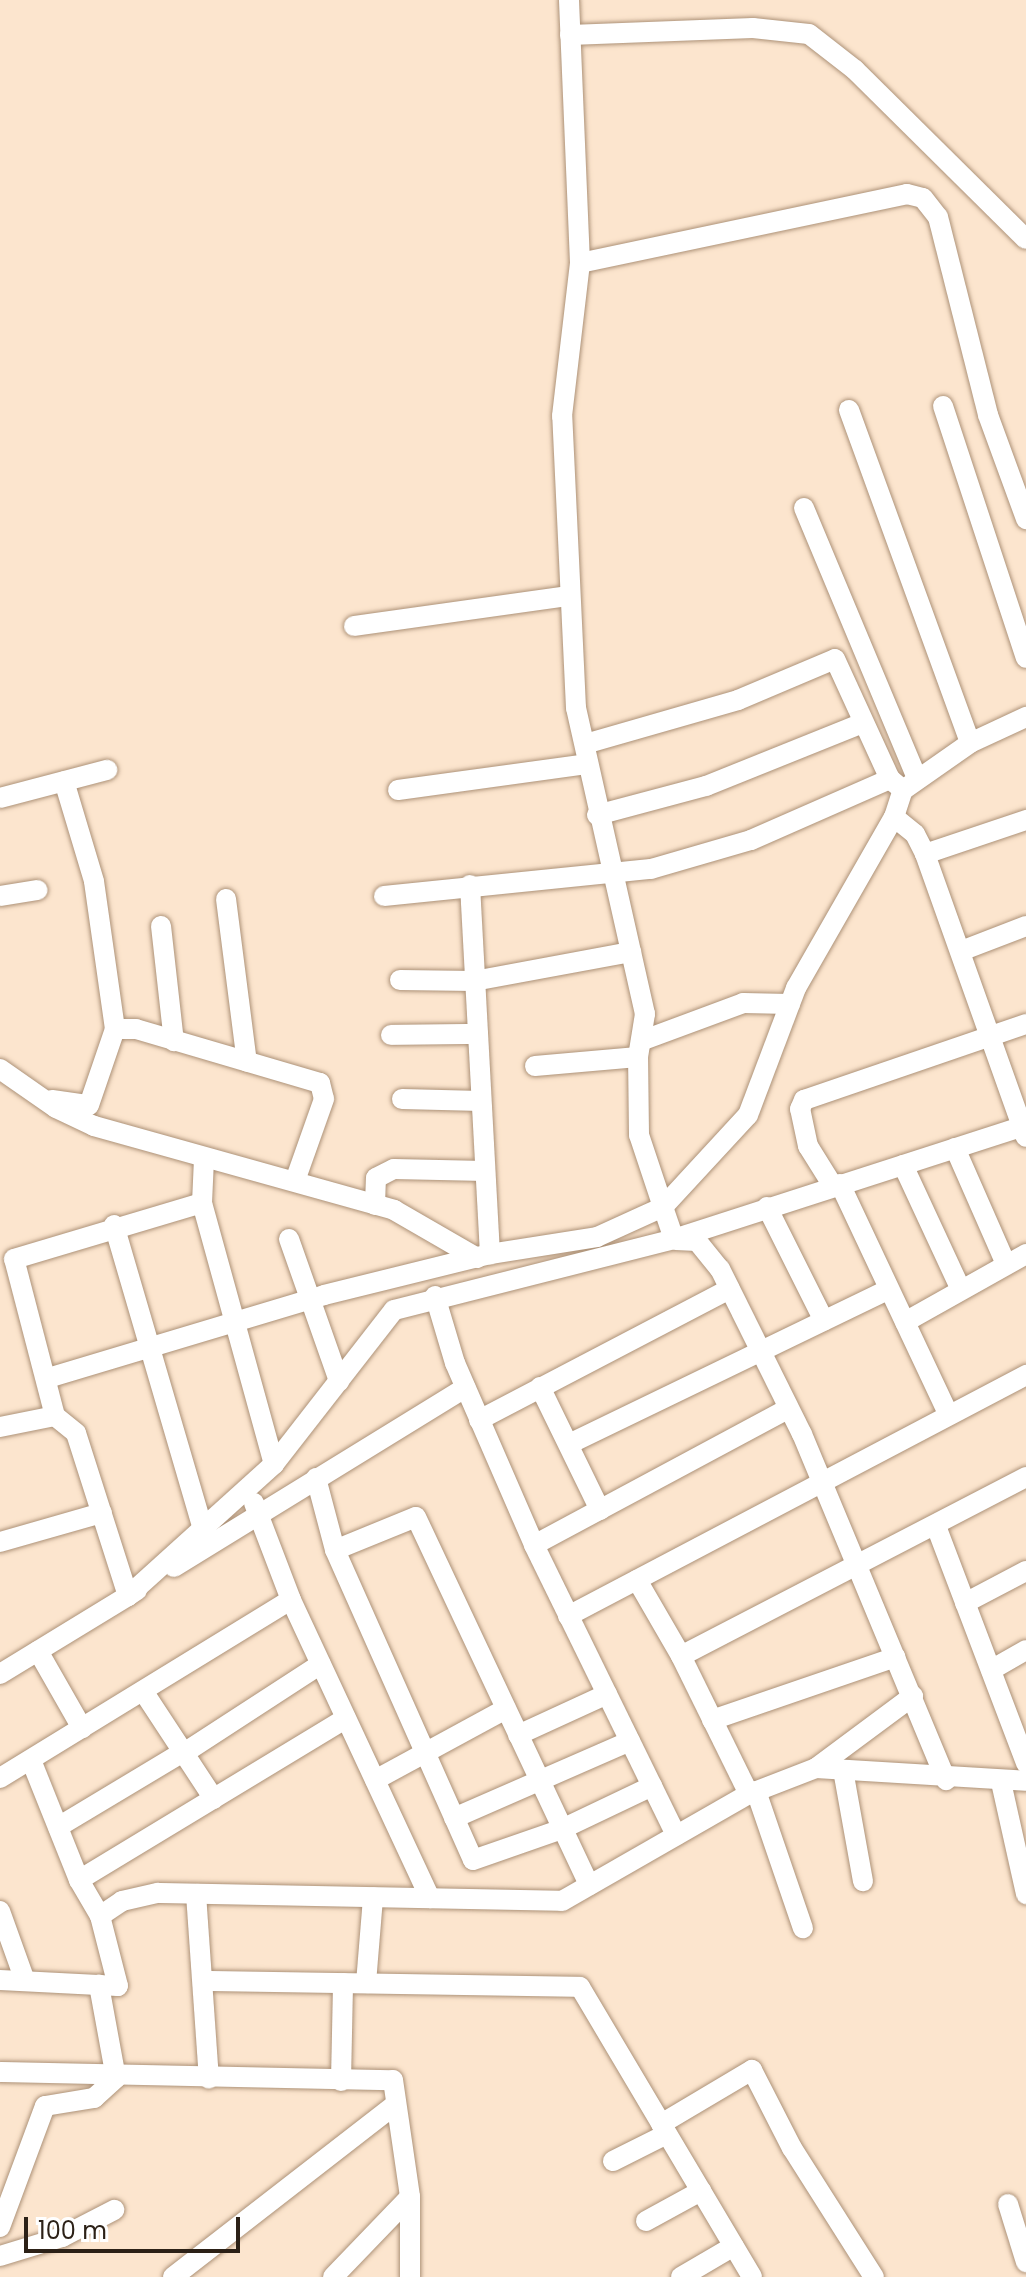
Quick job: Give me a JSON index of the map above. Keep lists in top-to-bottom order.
{
  "scale_bar": "100 m"
}
